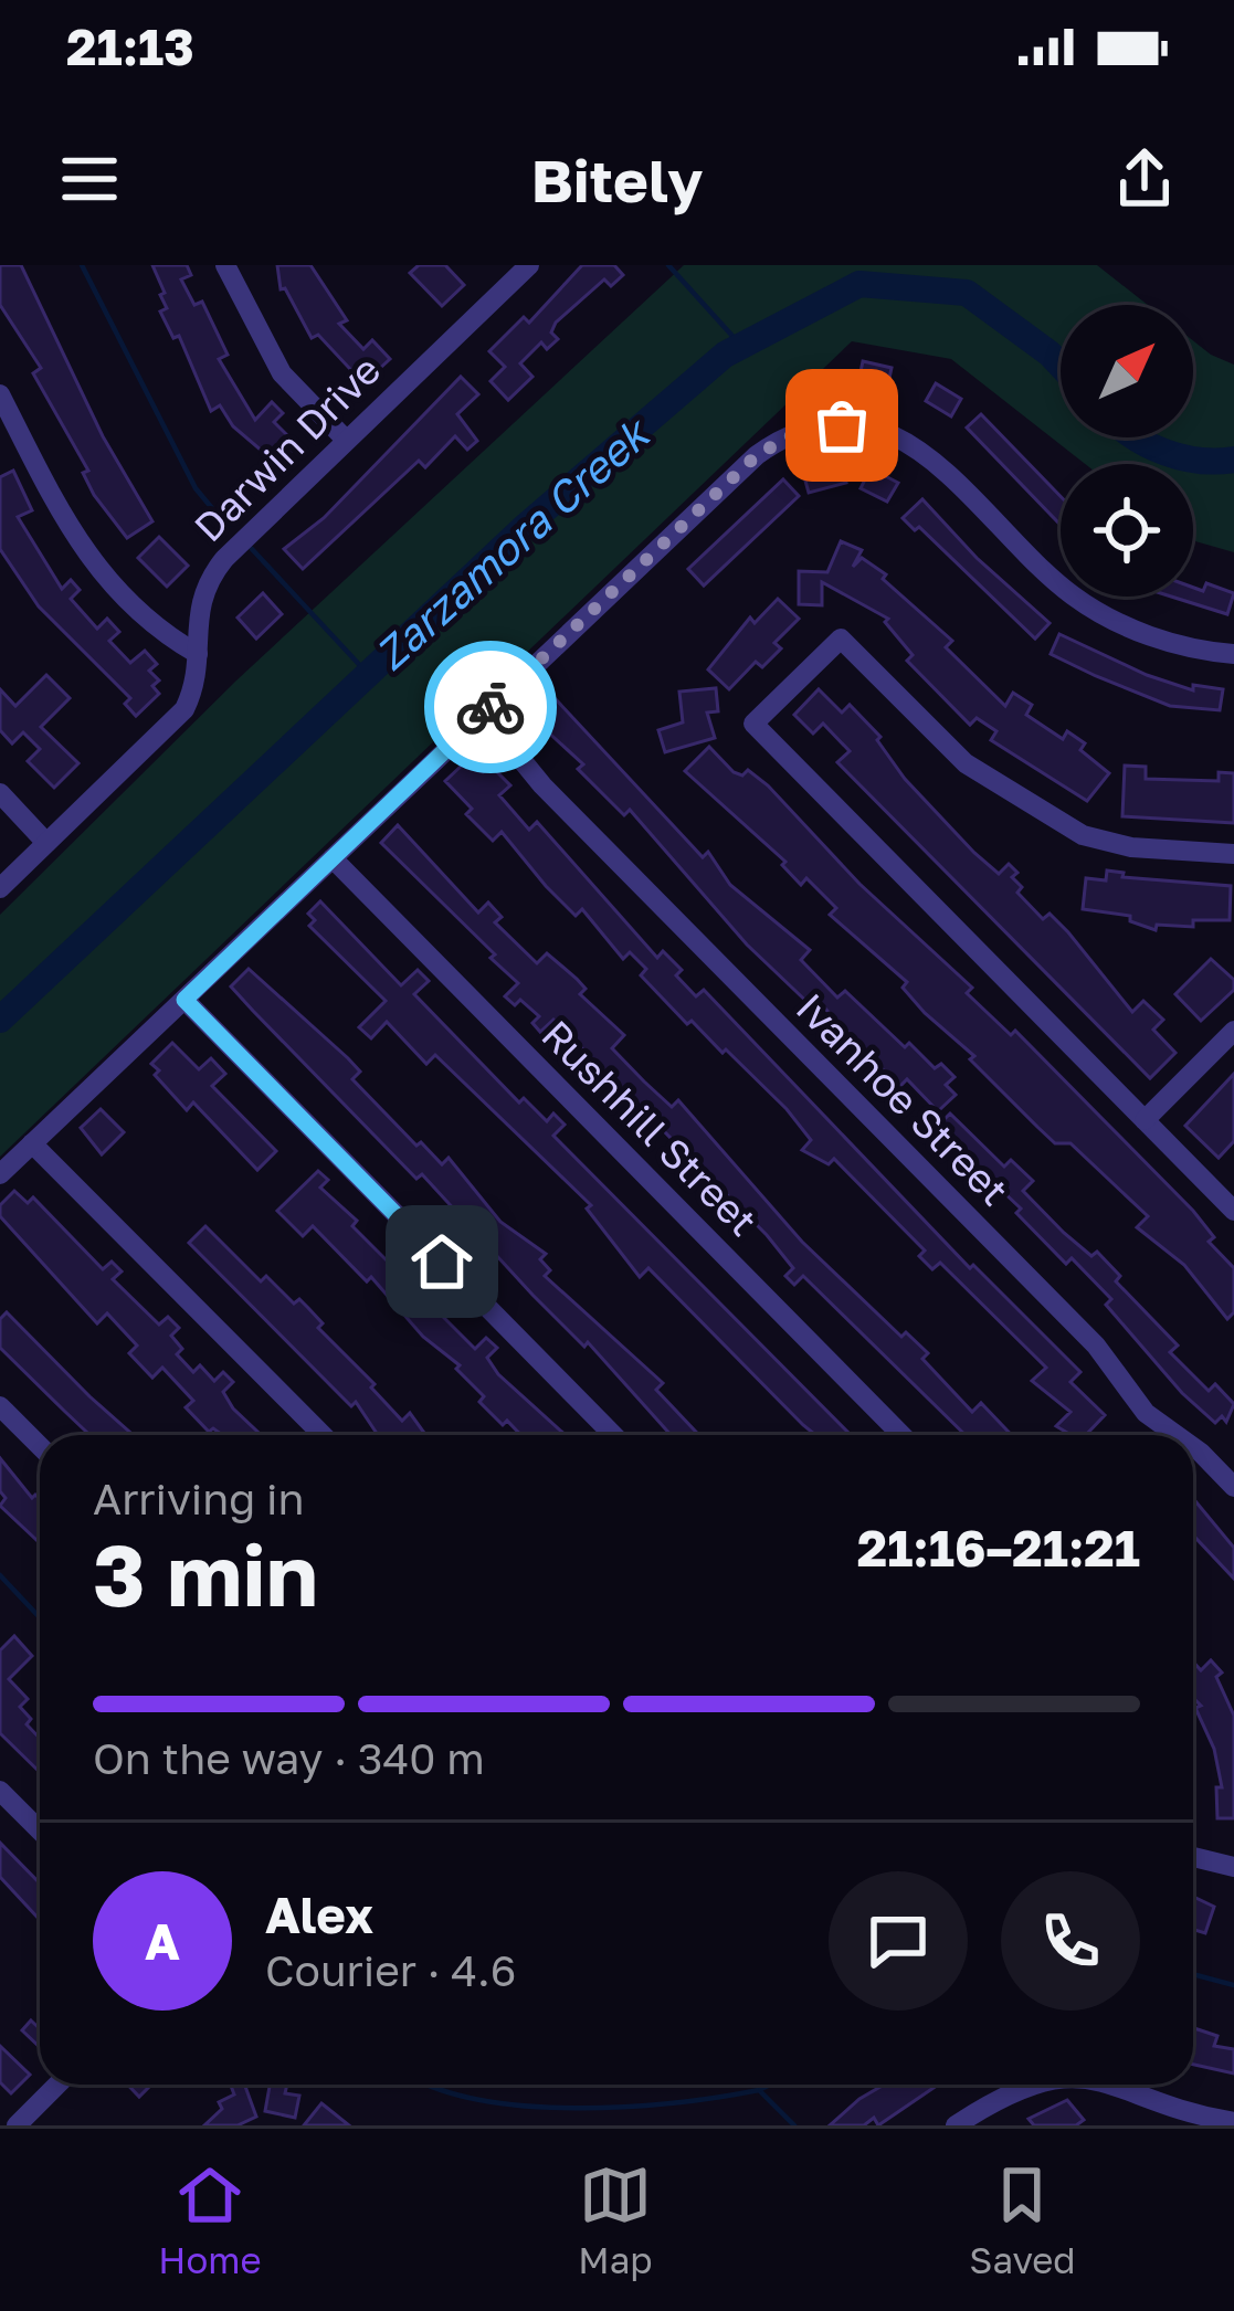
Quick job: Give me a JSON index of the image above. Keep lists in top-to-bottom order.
{
  "streets": {
    "street": ["Darwin Drive", "Ivanhoe Street", "Rushhill Street"]
  },
  "water": ["Zarzamora Creek"],
  "north": "top right",
  "page": {
    "status": "21:13",
    "header": "Bitely",
    "heading": ["3 min", "Arriving in", "21:16–21:21"],
    "panel": ["Alex", "Courier · 4.6"],
    "bar": "On the way · 340 m",
    "round": "A",
    "tabs": ["Home", "Map", "Saved"]
  }
}
